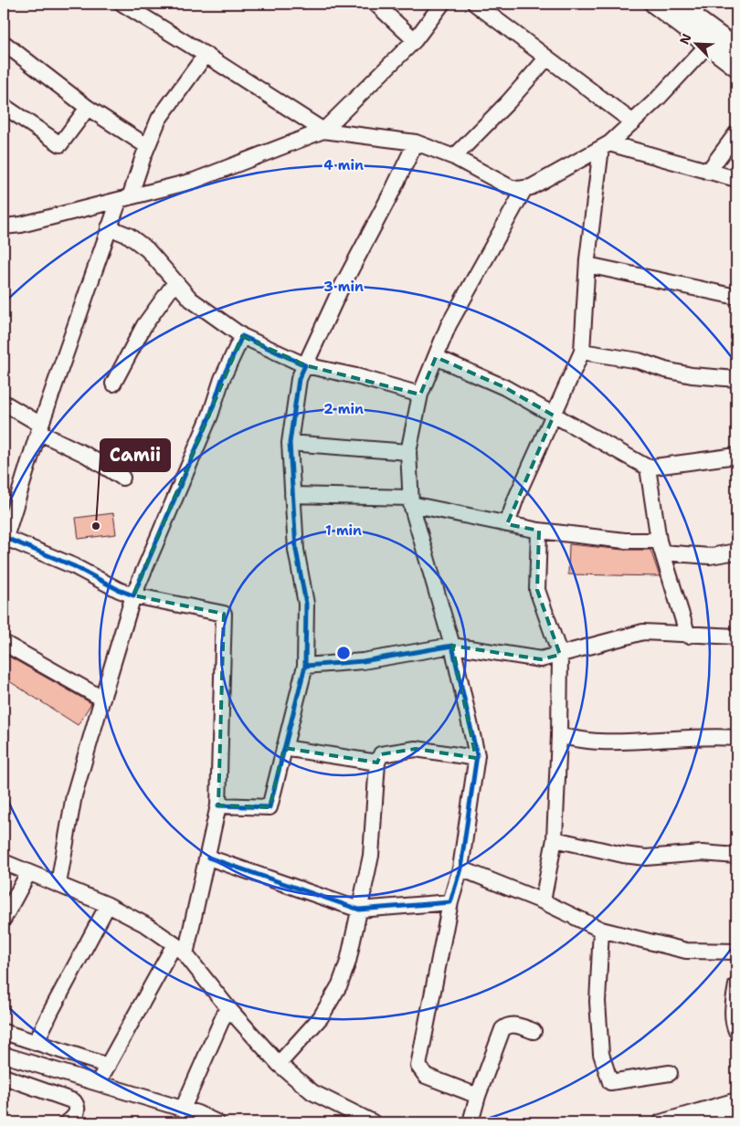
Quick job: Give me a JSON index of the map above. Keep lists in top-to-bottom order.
{
  "places": ["Camii"],
  "north": "top left",
  "rings": [
    "4 min",
    "3 min",
    "2 min",
    "1 min"
  ]
}
